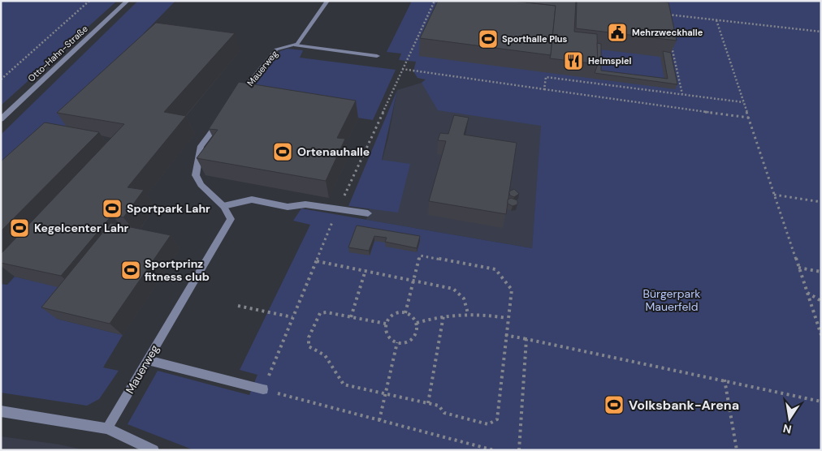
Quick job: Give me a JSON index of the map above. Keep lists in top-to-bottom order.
{
  "streets": {
    "street": ["Otto-Hahn-Straße", "Mauerweg"]
  },
  "parks": ["Bürgerpark Mauerfeld"],
  "places": {
    "public building": ["Mehrzweckhalle"],
    "sports": [
      "Sporthalle Plus",
      "Ortenauhalle",
      "Sportpark Lahr",
      "Kegelcenter Lahr",
      "Sportprinz fitness club",
      "Volksbank-Arena"
    ],
    "restaurant": ["Heimspiel"]
  },
  "north": "bottom"
}
